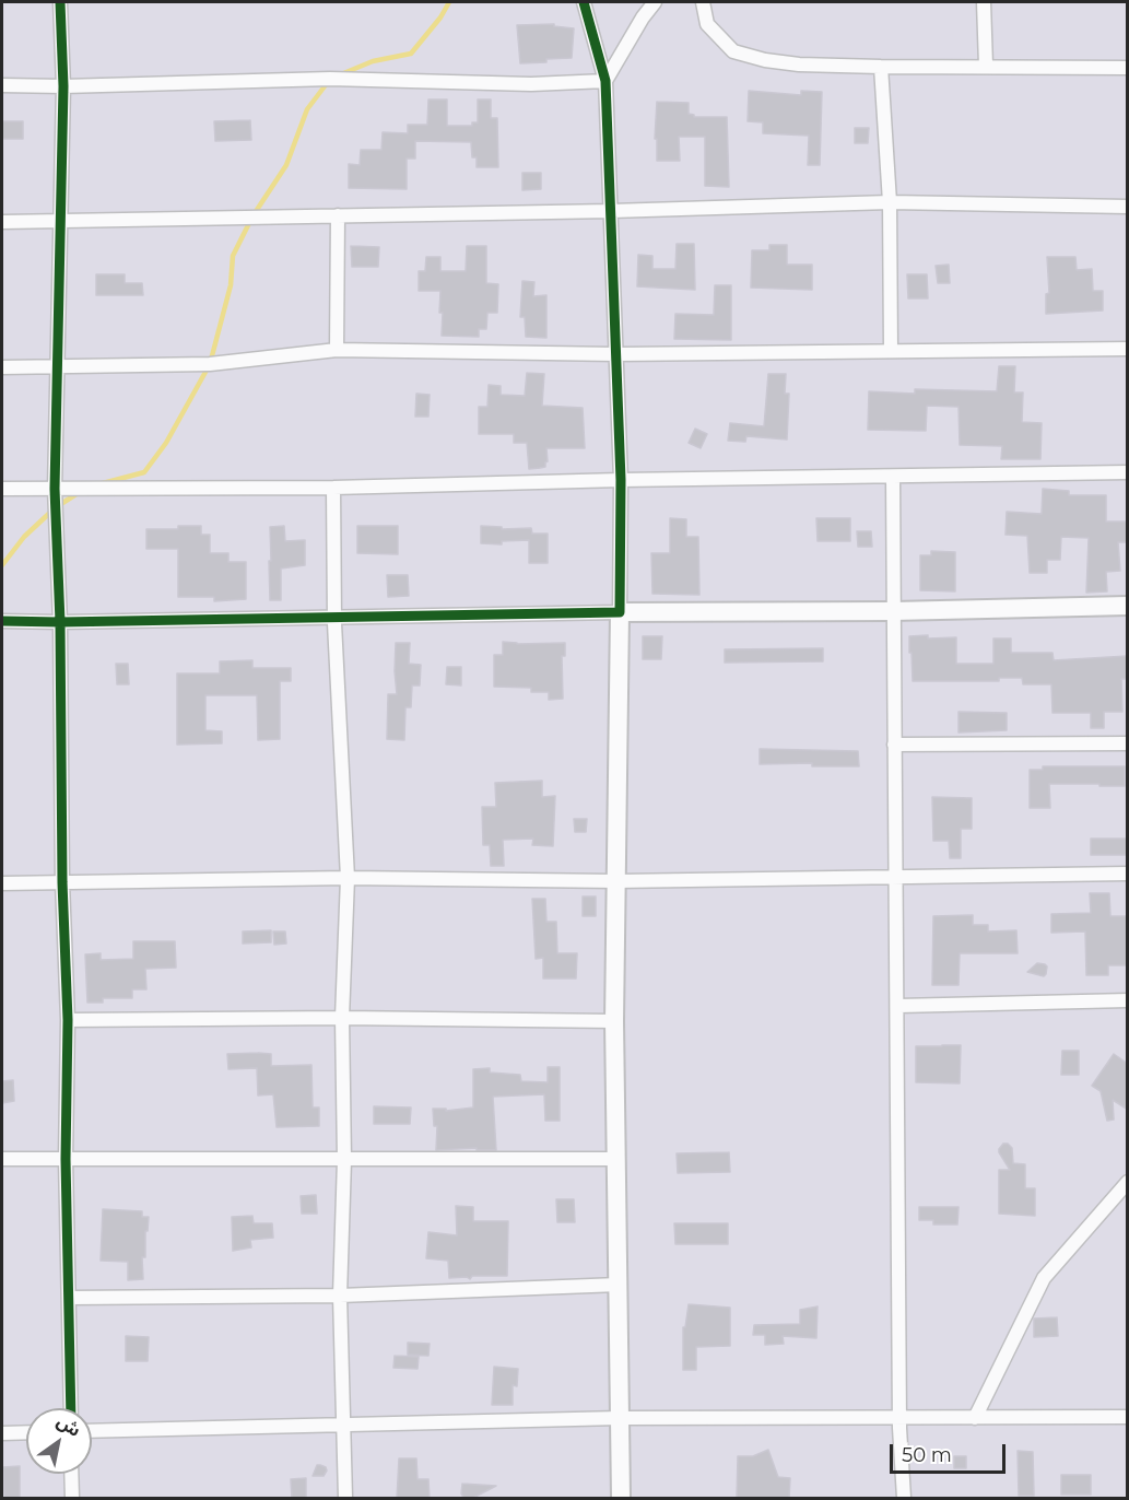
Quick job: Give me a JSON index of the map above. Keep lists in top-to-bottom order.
{
  "scale_bar": "50 m",
  "north": "top right"
}
